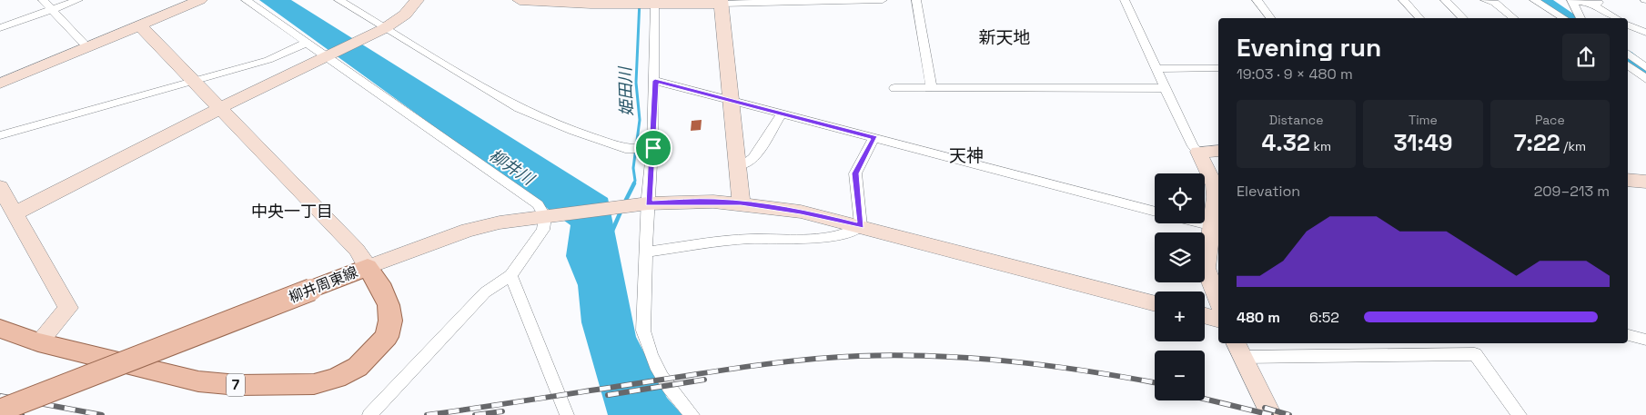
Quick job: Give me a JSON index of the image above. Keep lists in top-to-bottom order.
{
  "streets": {
    "main road": ["柳井周東線", "7"]
  },
  "districts": ["新天地", "天神", "中央一丁目"],
  "water": ["姫田川", "柳井川"],
  "page": {
    "heading": ["Evening run", "19:03 · 9 × 480 m"],
    "stats": [
      ["Distance", "4.32 km"],
      ["Time", "31:49"],
      ["Pace", "7:22 /km"]
    ],
    "chart": ["Elevation", "209–213 m"],
    "map_buttons": ["+", "−"],
    "list": [
      {
        "name": "480 m",
        "note": "6:52"
      }
    ]
  }
}
